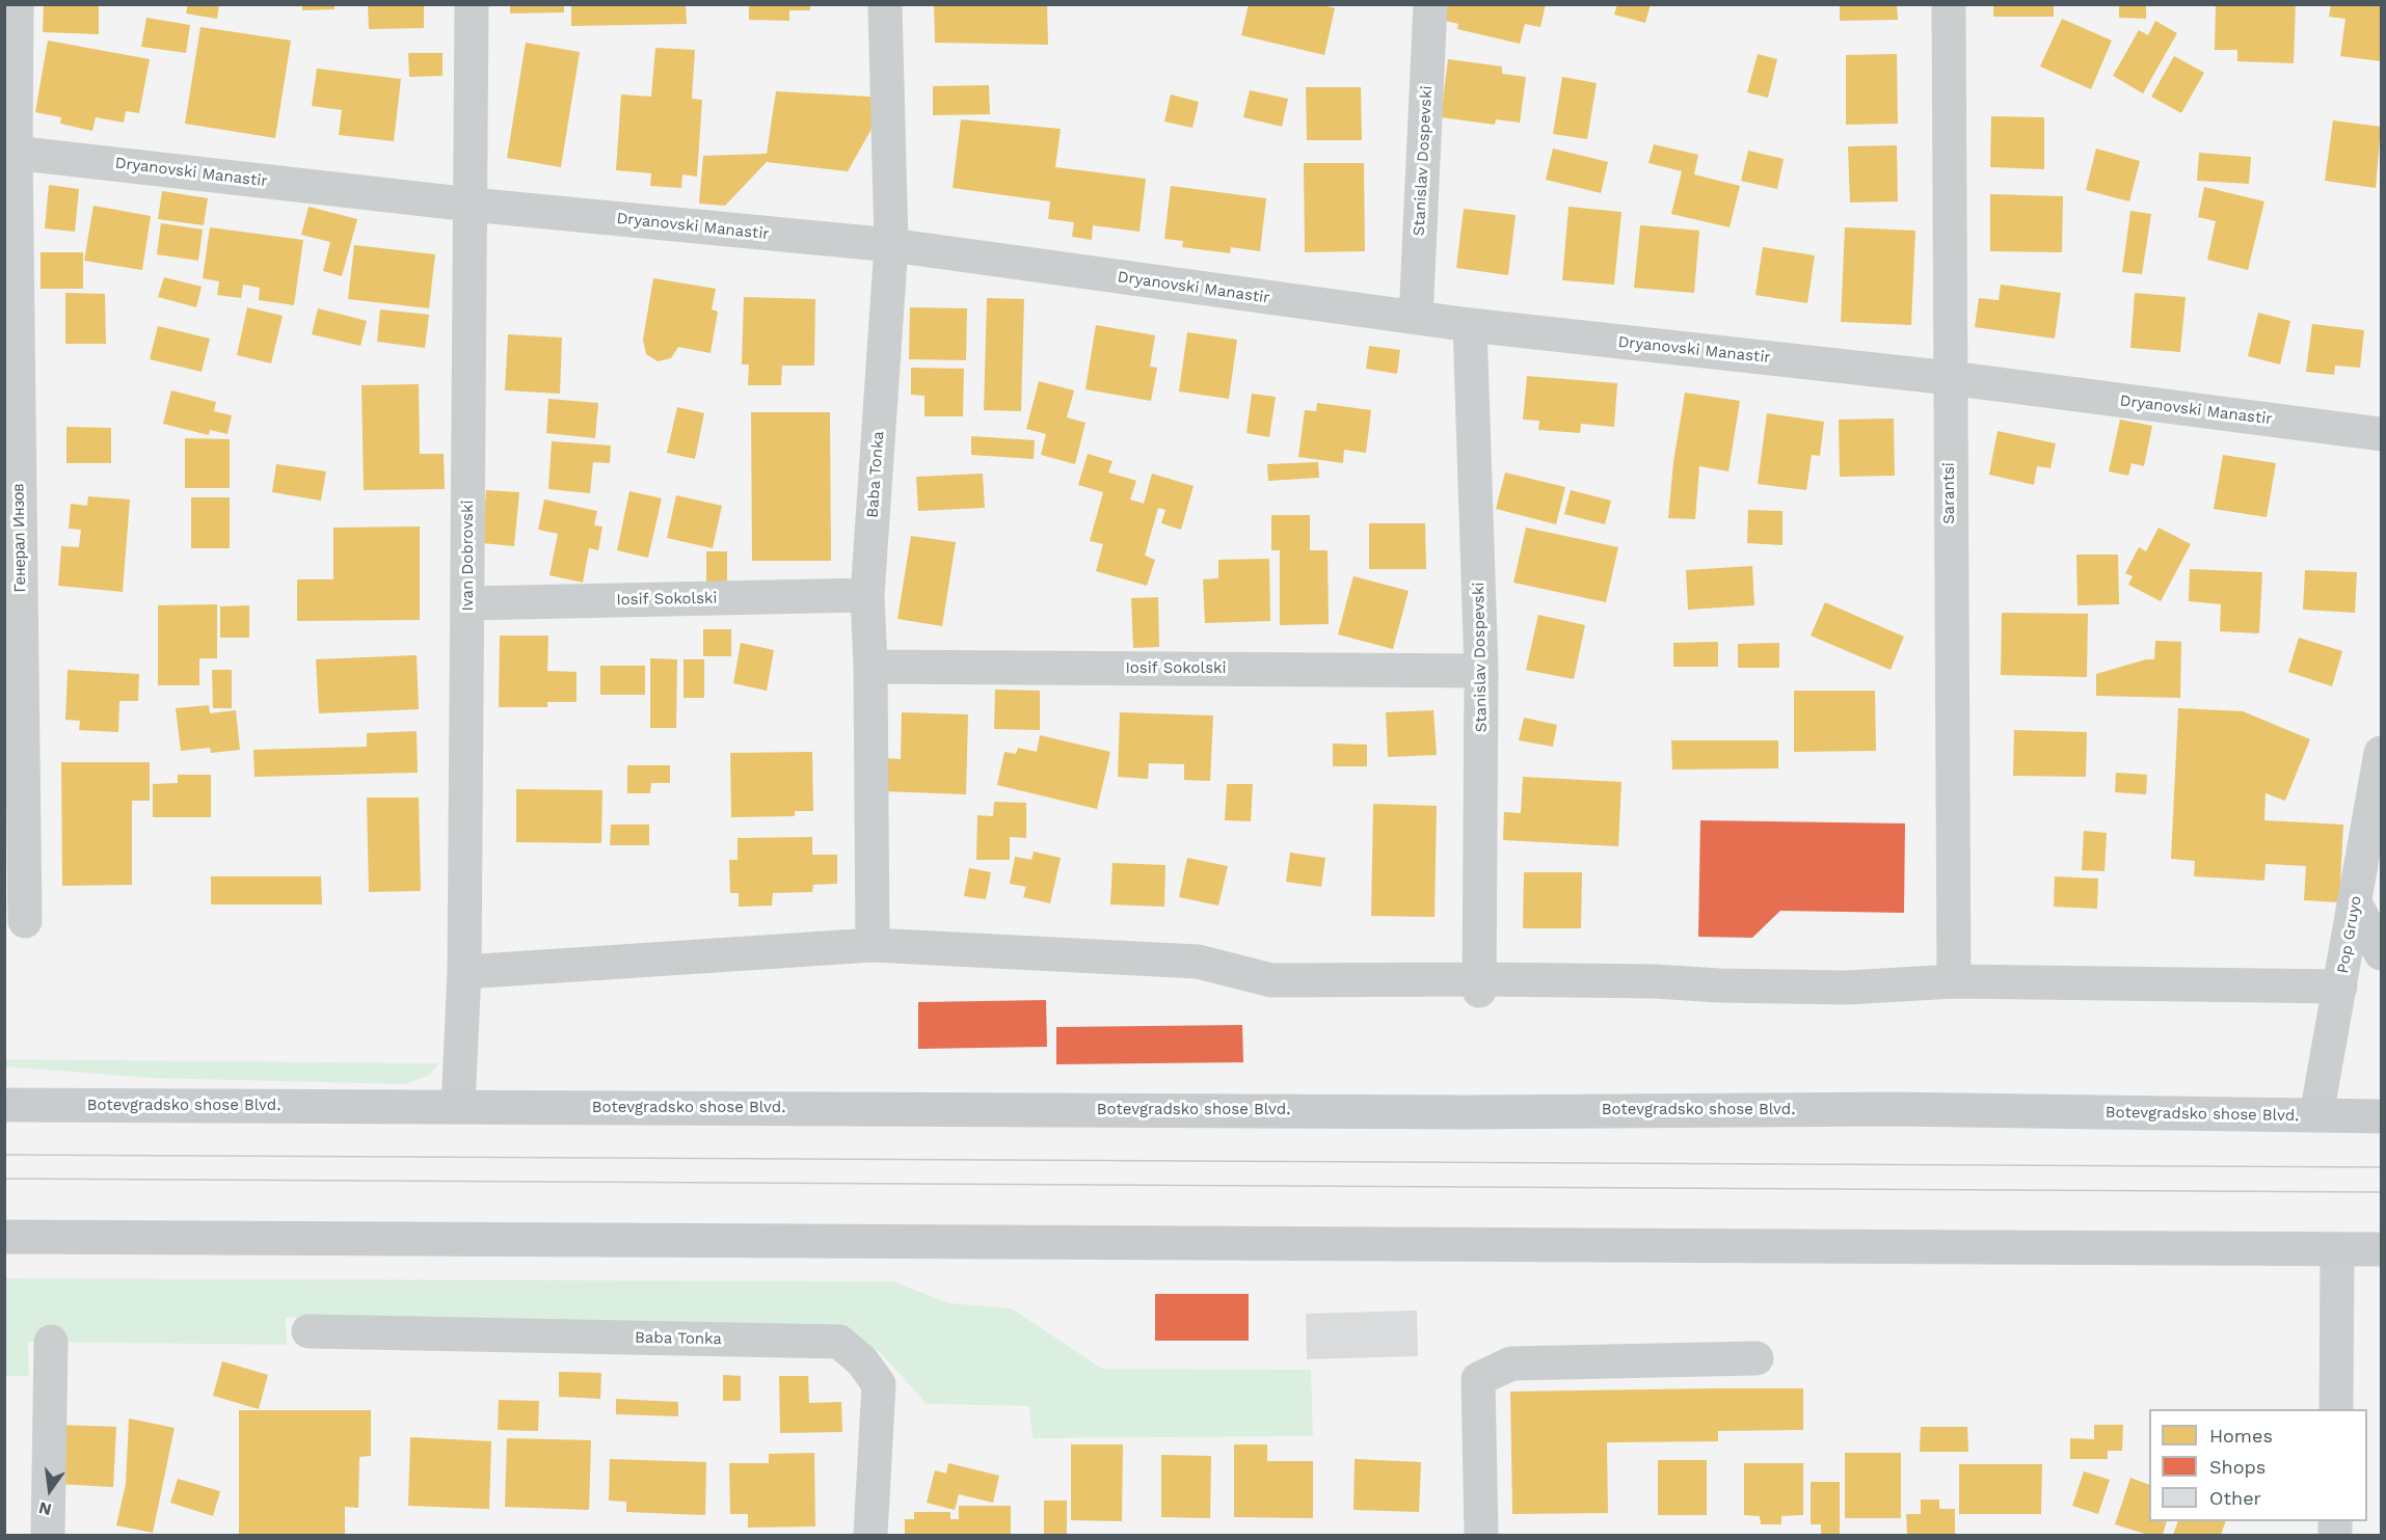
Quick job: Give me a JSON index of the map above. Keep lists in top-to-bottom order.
{
  "streets": {
    "main road": ["Botevgradsko shose Blvd."],
    "street": [
      "Stanislav Dospevski",
      "Dryanovski Manastir",
      "Baba Tonka",
      "Sarantsi",
      "Генерал Инзов",
      "Ivan Dobrovski",
      "Iosif Sokolski",
      "Pop Gruyo"
    ]
  },
  "crossings": [
    ["Stanislav Dospevski", "Dryanovski Manastir"],
    ["Stanislav Dospevski", "Iosif Sokolski"],
    ["Dryanovski Manastir", "Baba Tonka"],
    ["Dryanovski Manastir", "Sarantsi"],
    ["Dryanovski Manastir", "Генерал Инзов"],
    ["Dryanovski Manastir", "Ivan Dobrovski"],
    ["Baba Tonka", "Iosif Sokolski"],
    ["Ivan Dobrovski", "Iosif Sokolski"],
    ["Ivan Dobrovski", "Botevgradsko shose Blvd."],
    ["Pop Gruyo", "Botevgradsko shose Blvd."]
  ],
  "legend": ["Homes", "Shops", "Other"],
  "north": "bottom"
}
